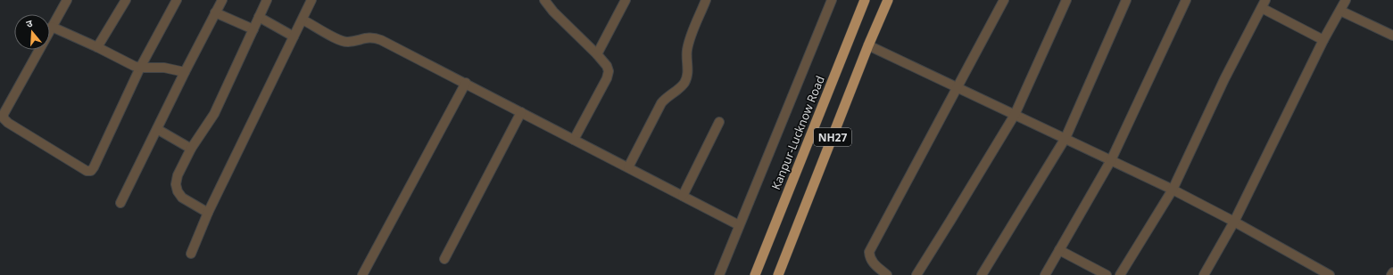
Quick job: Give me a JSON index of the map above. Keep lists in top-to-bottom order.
{
  "streets": {
    "highway": ["Kanpur-Lucknow Road", "NH27"]
  },
  "north": "top"
}
